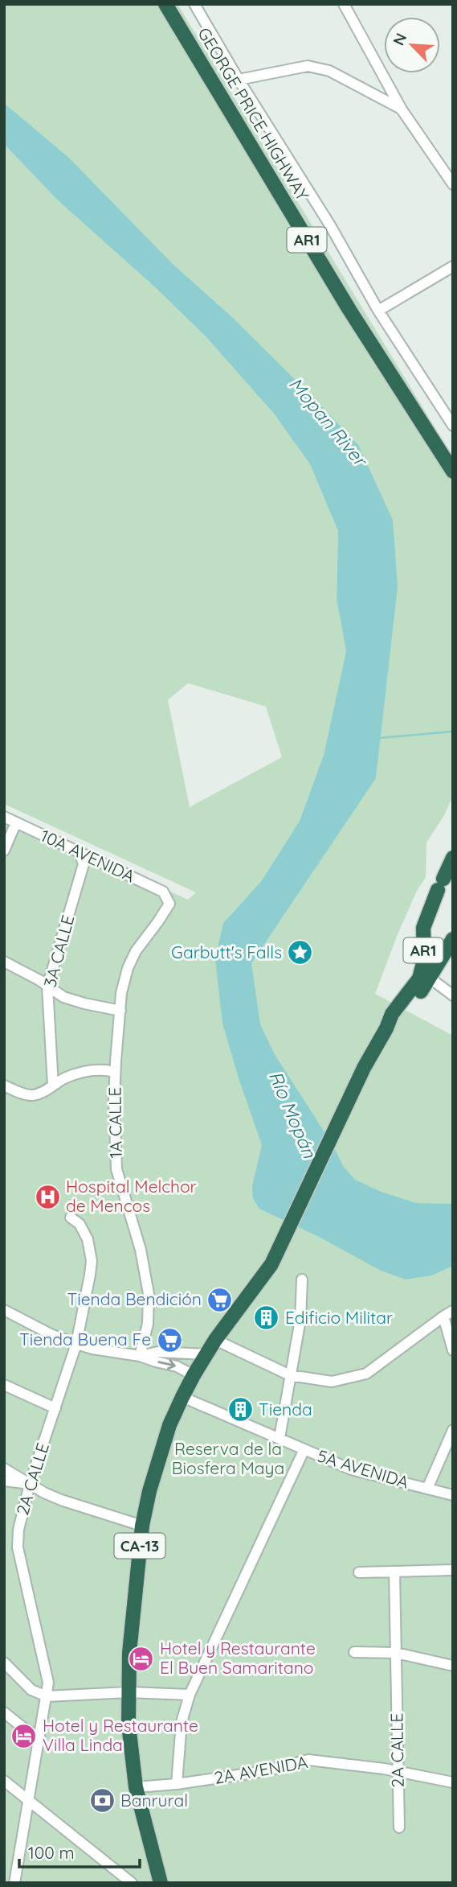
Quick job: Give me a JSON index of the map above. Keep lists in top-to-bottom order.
{
  "streets": {
    "highway": ["GEORGE PRICE HIGHWAY", "AR1", "CA-13"],
    "street": [
      "10A AVENIDA",
      "3A CALLE",
      "1A CALLE",
      "5A AVENIDA",
      "2A CALLE",
      "2A AVENIDA"
    ]
  },
  "crossings": [
    ["AR1", "CA-13"],
    ["10A AVENIDA", "3A CALLE"],
    ["10A AVENIDA", "1A CALLE"],
    ["5A AVENIDA", "CA-13"],
    ["2A CALLE", "2A AVENIDA"],
    ["CA-13", "2A AVENIDA"]
  ],
  "water": ["Mopan River", "Río Mopán"],
  "parks": ["Reserva de la Biosfera Maya"],
  "places": {
    "place": ["Garbutt's Falls"],
    "hospital": ["Hospital Melchor de Mencos"],
    "supermarket": ["Tienda Bendición", "Tienda Buena Fe"],
    "building": ["Edificio Militar", "Tienda"],
    "hotel": ["Hotel y Restaurante El Buen Samaritano", "Hotel y Restaurante Villa Linda"],
    "bank": ["Banrural"]
  },
  "scale_bar": "100 m",
  "north": "top left"
}
